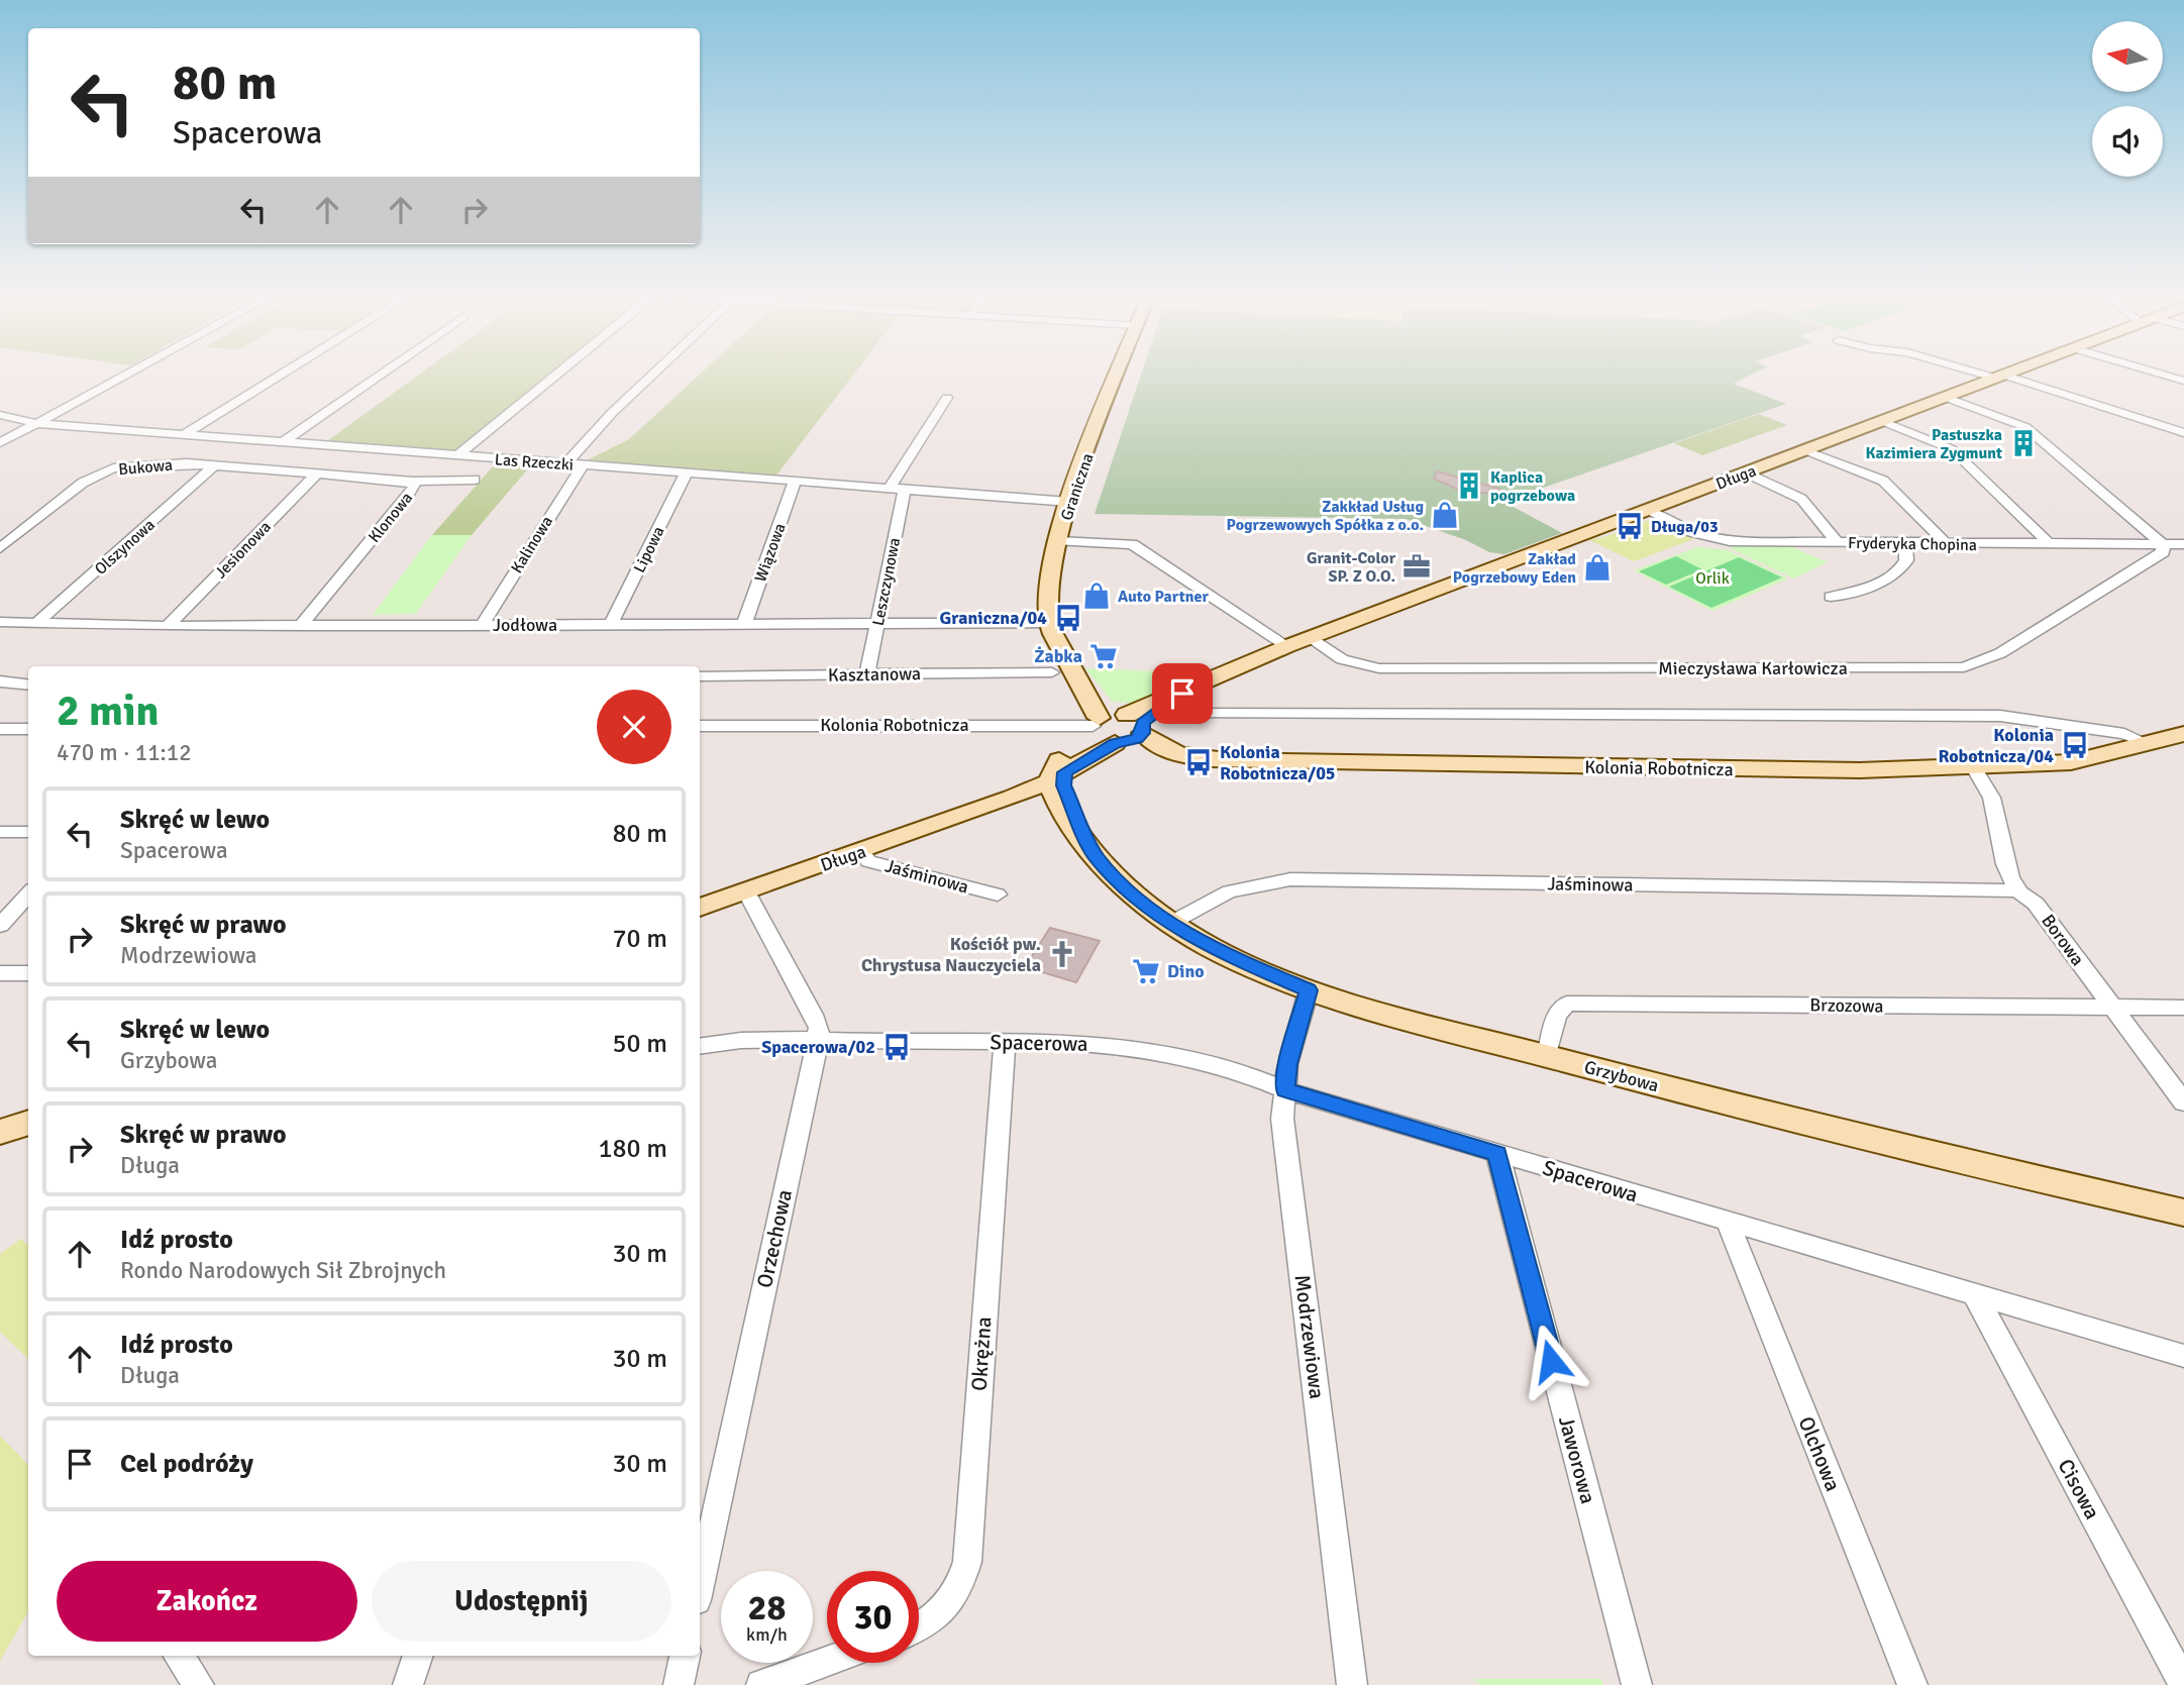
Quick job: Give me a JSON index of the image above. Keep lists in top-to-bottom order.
{
  "streets": {
    "street": [
      "Las Rzeczki",
      "Bukowa",
      "Długa",
      "Graniczna",
      "Klonowa",
      "Fryderyka Chopina",
      "Kalinowa",
      "Olszynowa",
      "Jesionowa",
      "Lipowa",
      "Wiązowa",
      "Leszczynowa",
      "Jodłowa",
      "Mieczysława Karłowicza",
      "Kasztanowa",
      "Kolonia Robotnicza",
      "Jaśminowa",
      "Borowa",
      "Brzozowa",
      "Spacerowa",
      "Grzybowa",
      "Orzechowa",
      "Modrzewiowa",
      "Okrężna",
      "Olchowa",
      "Jaworowa",
      "Cisowa"
    ]
  },
  "crossings": [
    ["Las Rzeczki", "Graniczna"],
    ["Las Rzeczki", "Kalinowa"],
    ["Las Rzeczki", "Lipowa"],
    ["Las Rzeczki", "Wiązowa"],
    ["Las Rzeczki", "Leszczynowa"],
    ["Bukowa", "Klonowa"],
    ["Bukowa", "Olszynowa"],
    ["Bukowa", "Jesionowa"],
    ["Długa", "Fryderyka Chopina"],
    ["Długa", "Mieczysława Karłowicza"],
    ["Długa", "Kolonia Robotnicza"],
    ["Długa", "Jaśminowa"],
    ["Długa", "Grzybowa"],
    ["Długa", "Orzechowa"],
    ["Graniczna", "Jodłowa"],
    ["Klonowa", "Jesionowa"],
    ["Klonowa", "Jodłowa"],
    ["Fryderyka Chopina", "Mieczysława Karłowicza"],
    ["Kalinowa", "Jodłowa"],
    ["Olszynowa", "Jodłowa"],
    ["Jesionowa", "Jodłowa"],
    ["Lipowa", "Jodłowa"],
    ["Wiązowa", "Jodłowa"],
    ["Leszczynowa", "Jodłowa"],
    ["Leszczynowa", "Kasztanowa"],
    ["Kolonia Robotnicza", "Borowa"],
    ["Jaśminowa", "Borowa"],
    ["Jaśminowa", "Grzybowa"],
    ["Borowa", "Brzozowa"],
    ["Brzozowa", "Grzybowa"],
    ["Spacerowa", "Orzechowa"],
    ["Spacerowa", "Modrzewiowa"],
    ["Spacerowa", "Okrężna"],
    ["Spacerowa", "Olchowa"],
    ["Spacerowa", "Jaworowa"],
    ["Spacerowa", "Cisowa"],
    ["Grzybowa", "Modrzewiowa"]
  ],
  "parks": ["Orlik"],
  "places": {
    "building": ["Pastuszka Kazimiera Zygmunt", "Kaplica pogrzebowa"],
    "shop": ["Zakkład Usług Pogrzewowych Spółka z o.o.", "Zakład Pogrzebowy Eden", "Auto Partner"],
    "bus stop": [
      "Długa/03",
      "Graniczna/04",
      "Kolonia Robotnicza/04",
      "Kolonia Robotnicza/05",
      "Spacerowa/02"
    ],
    "office": ["Granit-Color SP. Z O.O."],
    "supermarket": ["Żabka", "Dino"],
    "church": ["Kościół pw. Chrystusa Nauczyciela"]
  },
  "north": "left",
  "page": {
    "turn": ["80 m", "Spacerowa"],
    "heading": ["2 min", "470 m · 11:12"],
    "list": [
      {
        "name": "Skręć w lewo",
        "note": "Spacerowa",
        "value": "80 m"
      },
      {
        "name": "Skręć w prawo",
        "note": "Modrzewiowa",
        "value": "70 m"
      },
      {
        "name": "Skręć w lewo",
        "note": "Grzybowa",
        "value": "50 m"
      },
      {
        "name": "Skręć w prawo",
        "note": "Długa",
        "value": "180 m"
      },
      {
        "name": "Idź prosto",
        "note": "Rondo Narodowych Sił Zbrojnych",
        "value": "30 m"
      },
      {
        "name": "Idź prosto",
        "note": "Długa",
        "value": "30 m"
      },
      {
        "name": "Cel podróży",
        "value": "30 m"
      }
    ],
    "buttons": ["Zakończ", "Udostępnij"],
    "speed": "28 km/h",
    "limit": "30"
  }
}
